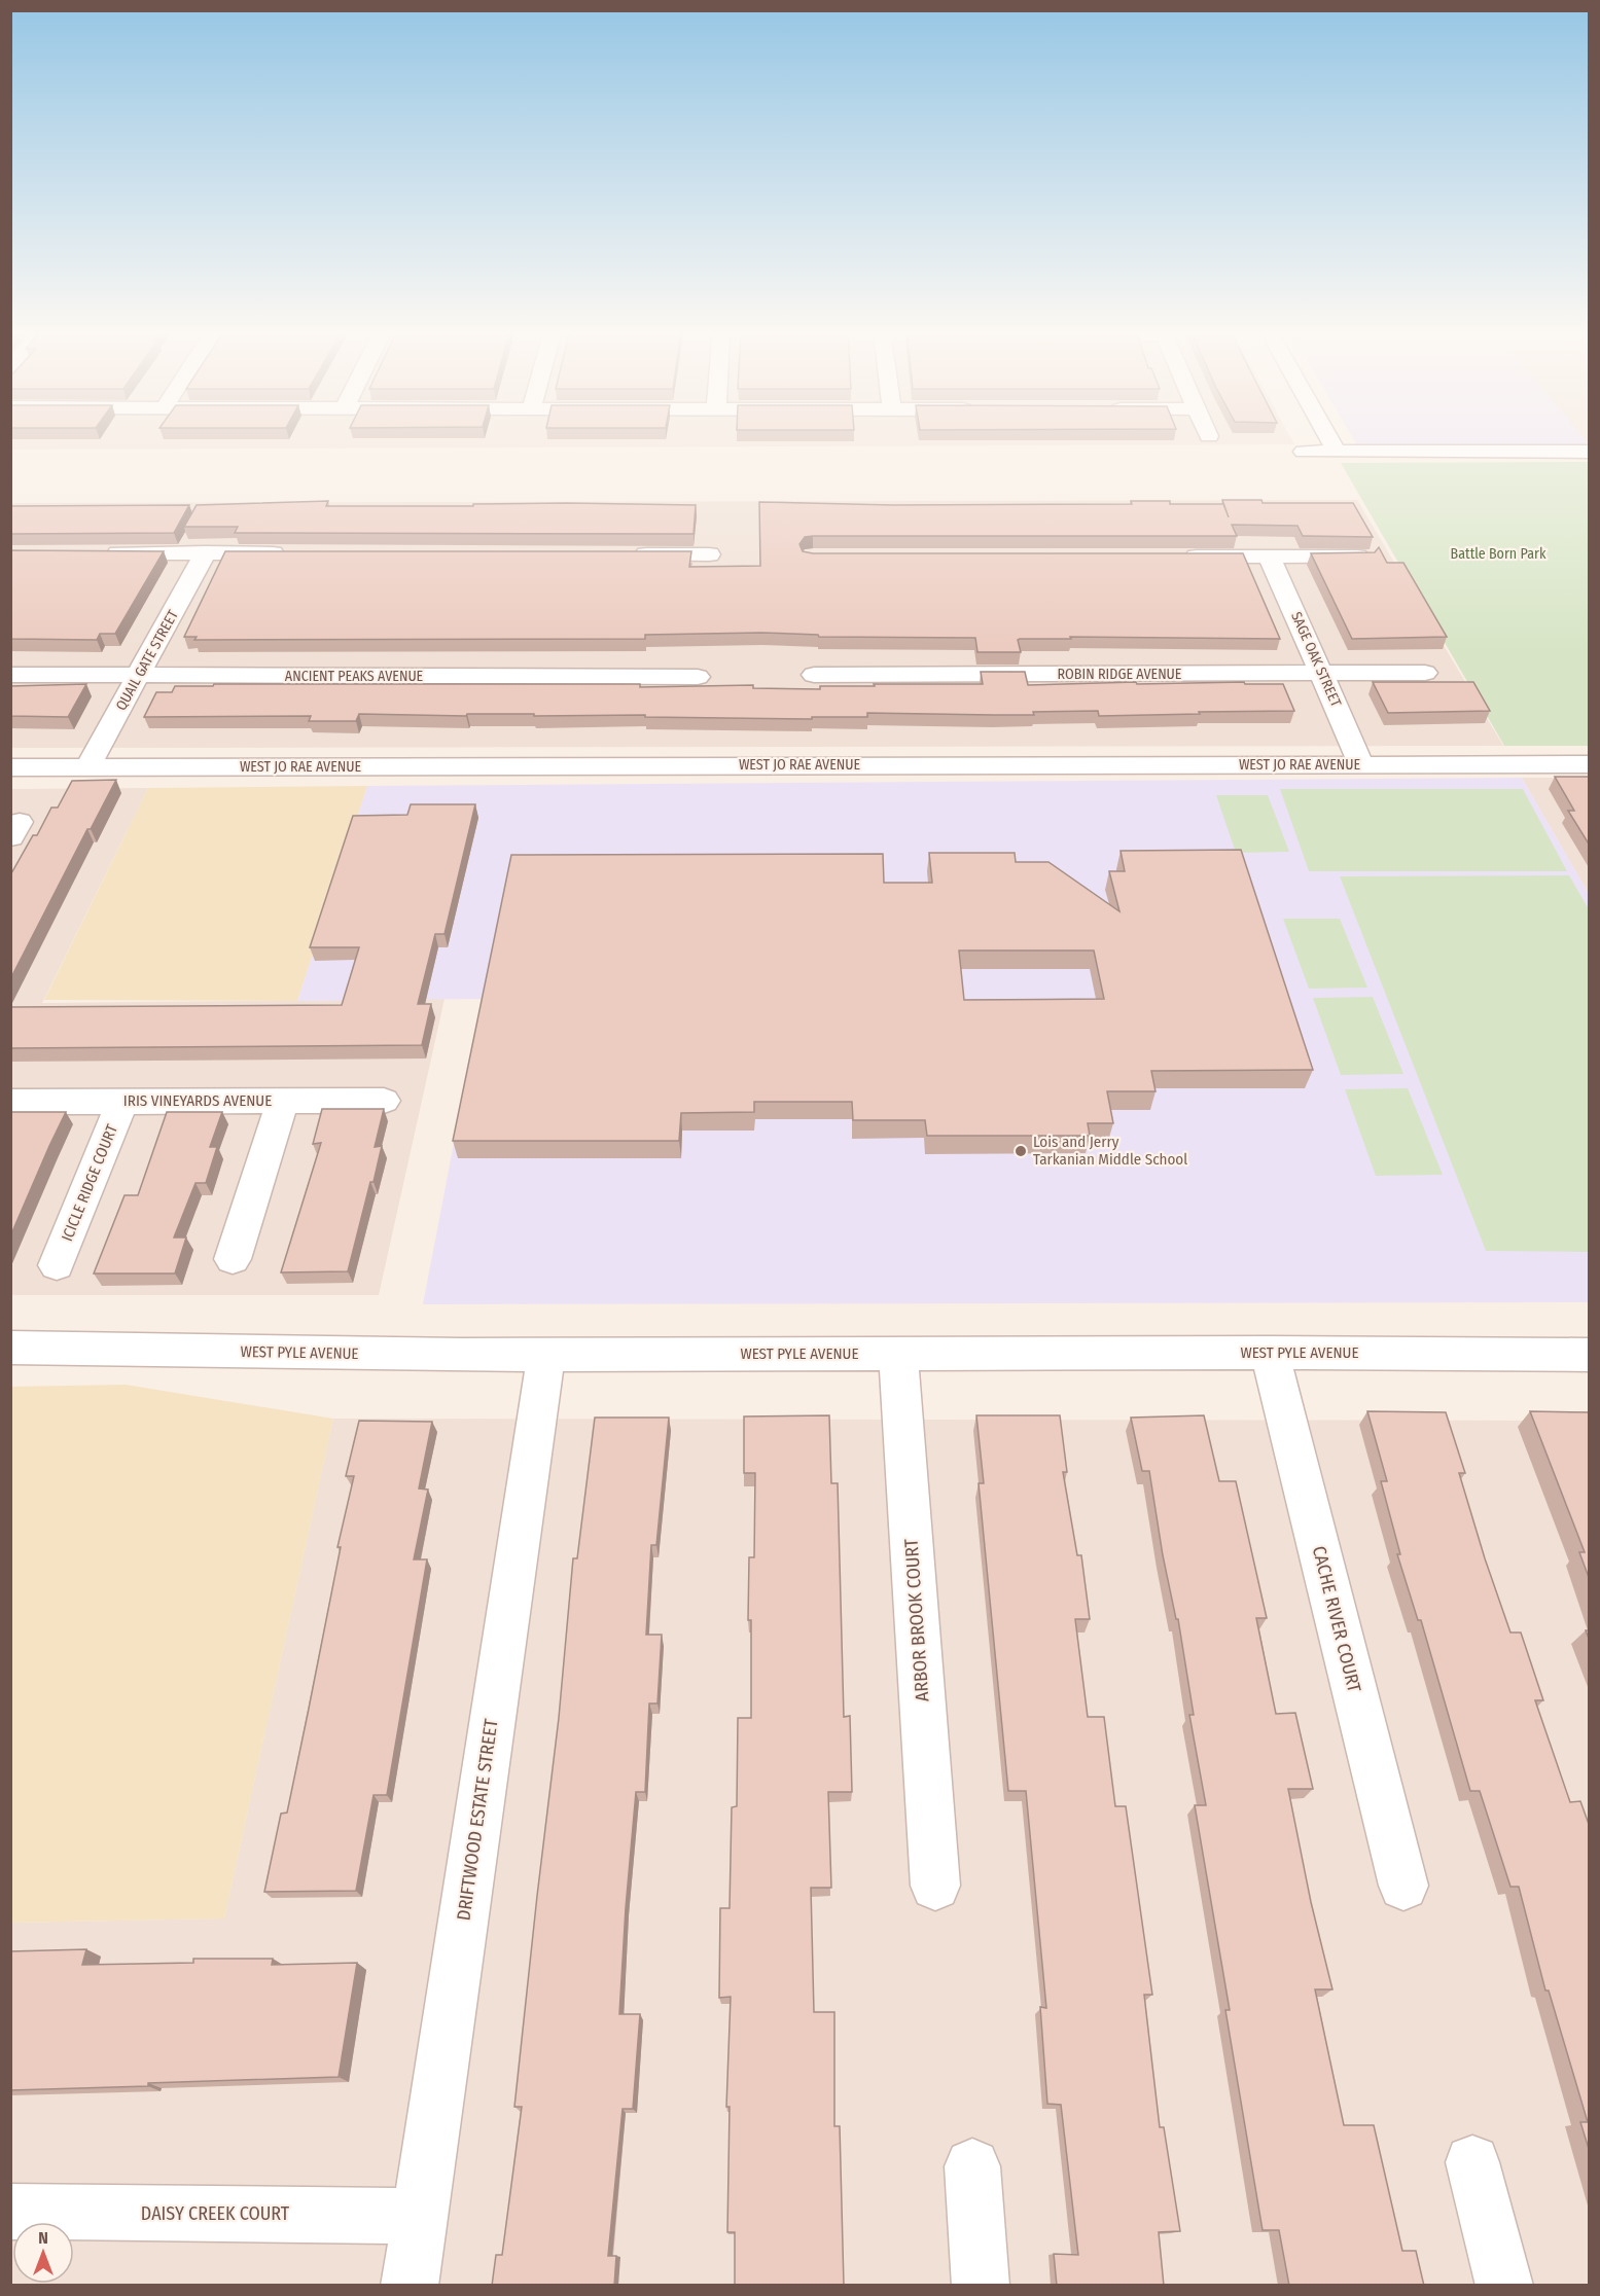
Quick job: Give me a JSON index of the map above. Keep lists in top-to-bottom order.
{
  "streets": {
    "street": [
      "SAGE OAK STREET",
      "QUAIL GATE STREET",
      "ROBIN RIDGE AVENUE",
      "ANCIENT PEAKS AVENUE",
      "WEST JO RAE AVENUE",
      "IRIS VINEYARDS AVENUE",
      "ICICLE RIDGE COURT",
      "WEST PYLE AVENUE",
      "CACHE RIVER COURT",
      "ARBOR BROOK COURT",
      "DRIFTWOOD ESTATE STREET",
      "DAISY CREEK COURT"
    ]
  },
  "crossings": [
    ["SAGE OAK STREET", "ROBIN RIDGE AVENUE"],
    ["SAGE OAK STREET", "WEST JO RAE AVENUE"],
    ["QUAIL GATE STREET", "ANCIENT PEAKS AVENUE"],
    ["QUAIL GATE STREET", "WEST JO RAE AVENUE"],
    ["IRIS VINEYARDS AVENUE", "ICICLE RIDGE COURT"],
    ["WEST PYLE AVENUE", "CACHE RIVER COURT"],
    ["WEST PYLE AVENUE", "ARBOR BROOK COURT"],
    ["WEST PYLE AVENUE", "DRIFTWOOD ESTATE STREET"],
    ["DRIFTWOOD ESTATE STREET", "DAISY CREEK COURT"]
  ],
  "parks": ["Battle Born Park"],
  "places": ["Lois and Jerry Tarkanian Middle School"],
  "north": "top"
}
